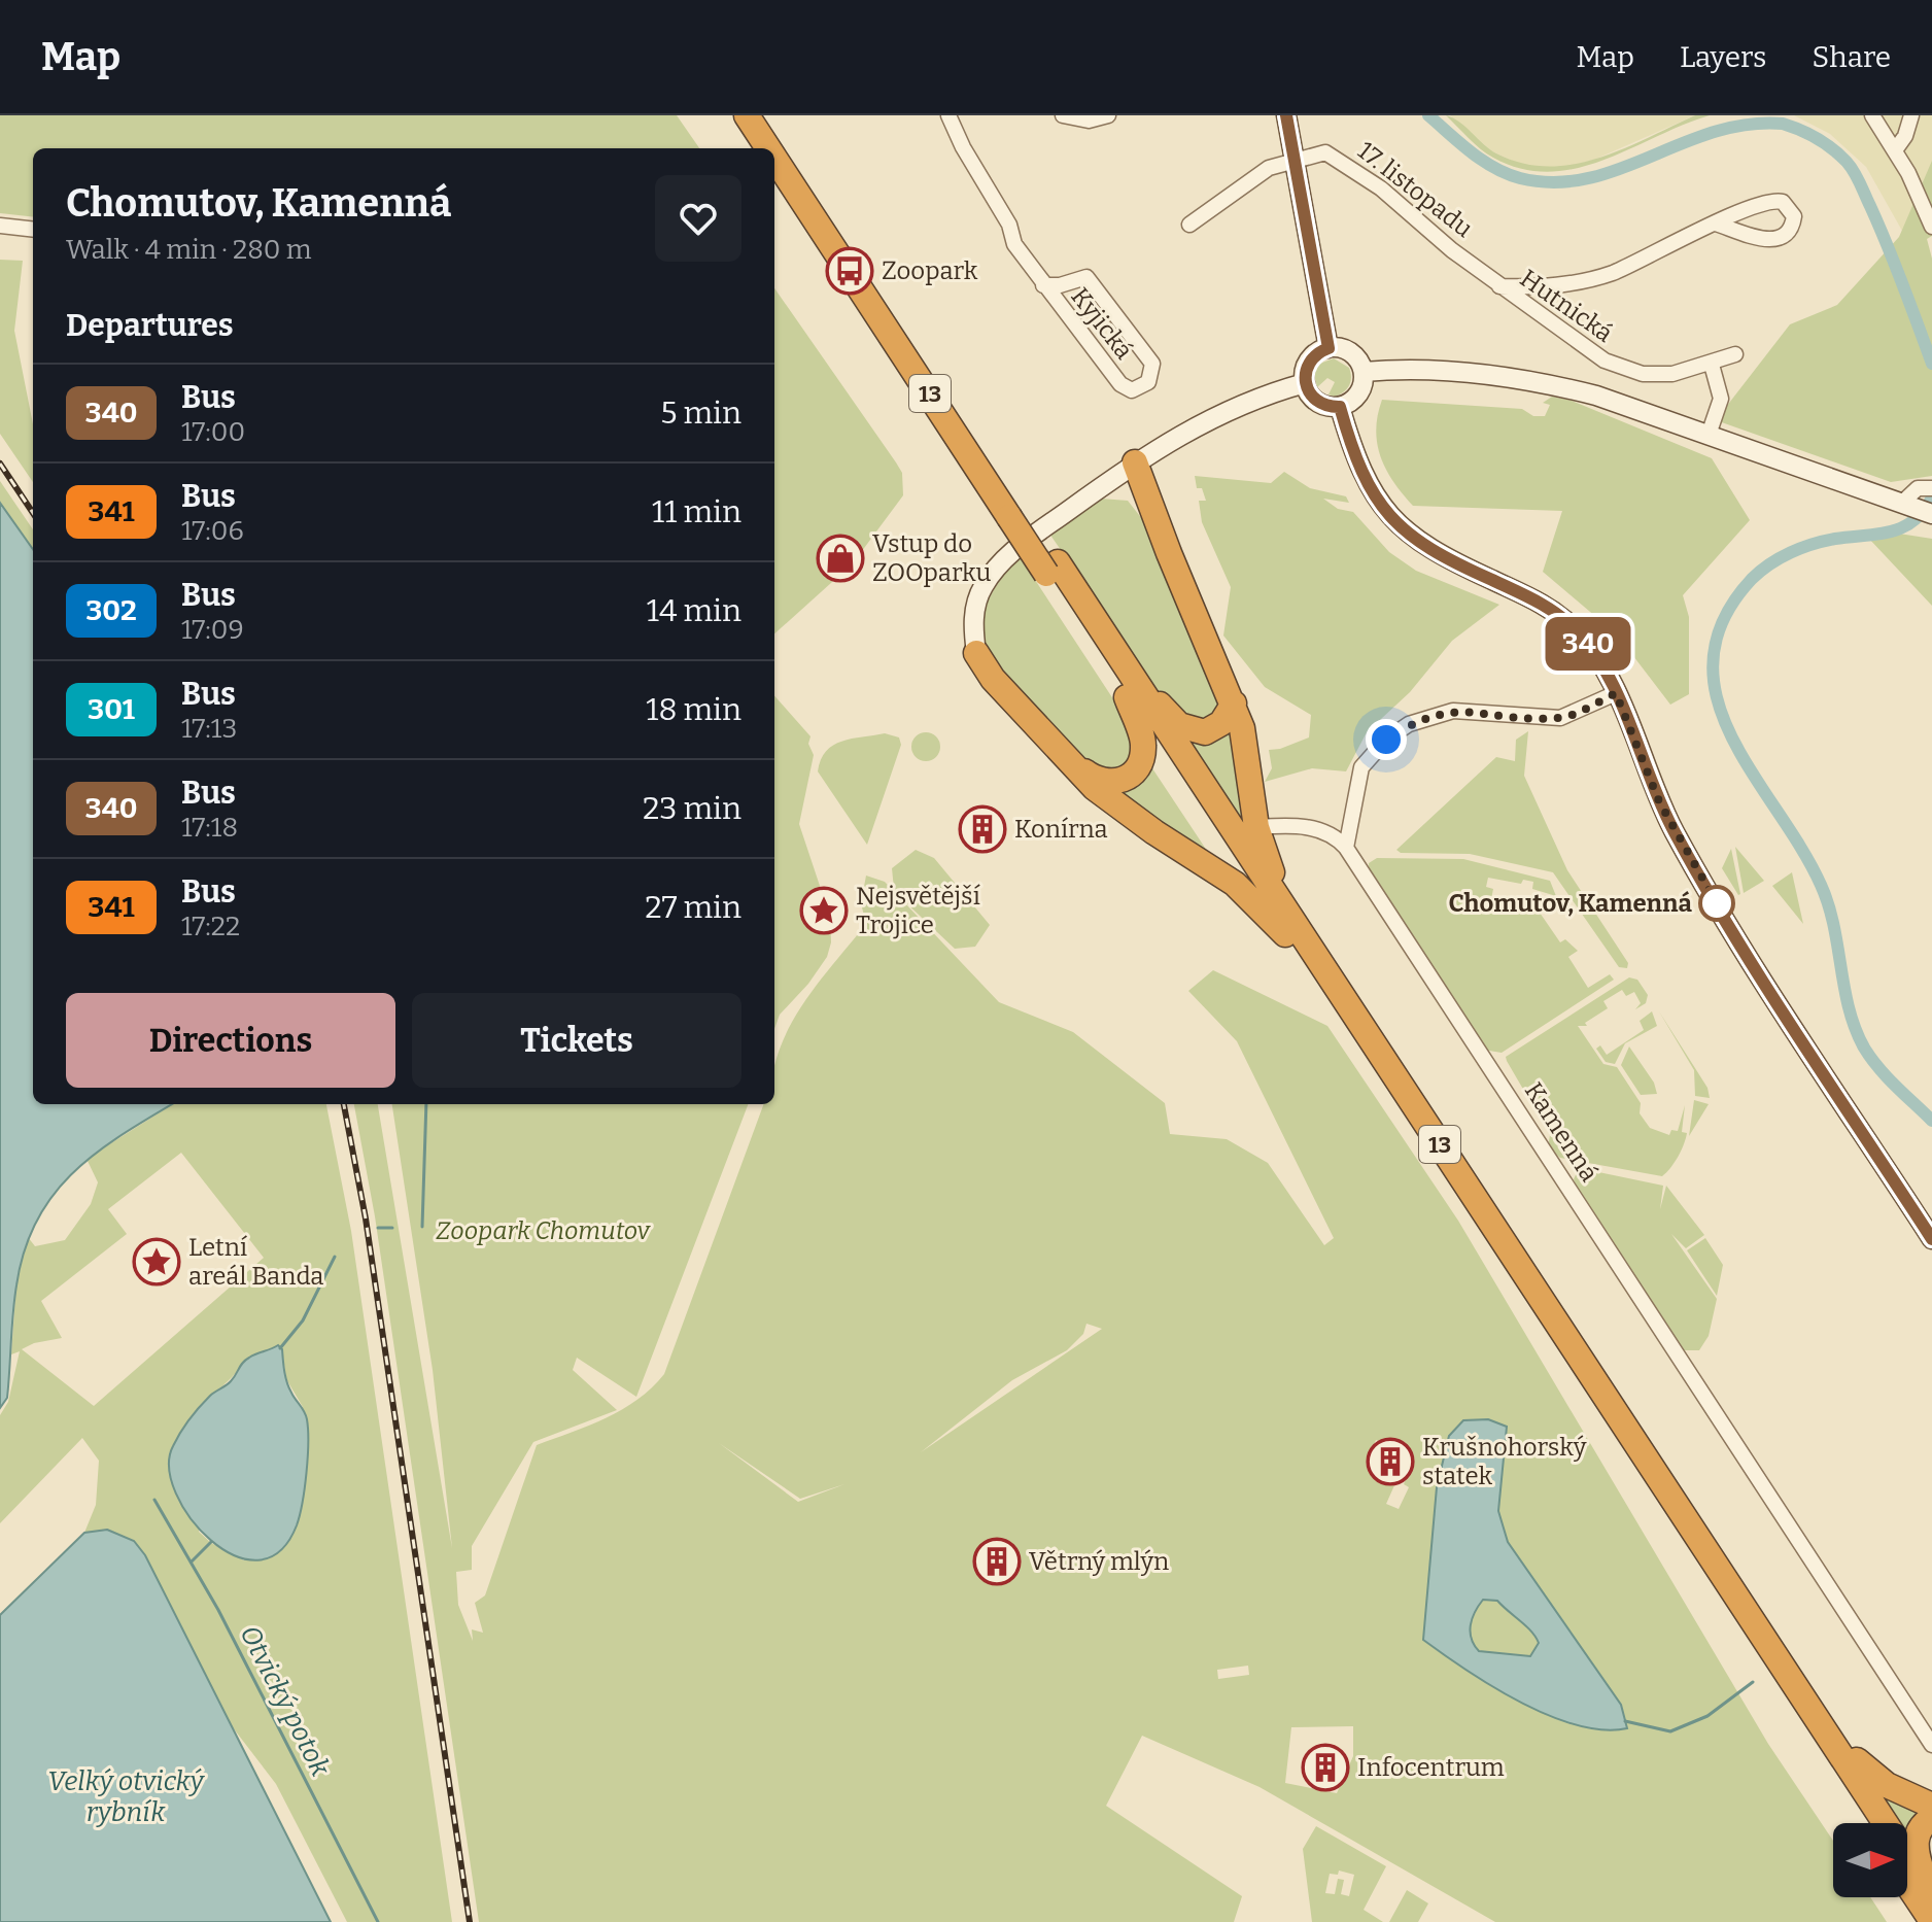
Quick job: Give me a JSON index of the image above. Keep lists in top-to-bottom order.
{
  "streets": {
    "highway": ["13"],
    "street": [
      "17. listopadu",
      "Hutnická",
      "Kyjická",
      "Kamenná"
    ]
  },
  "crossings": [
    ["17. listopadu", "Hutnická"]
  ],
  "water": ["Otvický potok", "Velký otvický rybník"],
  "parks": ["Zoopark Chomutov"],
  "places": {
    "bus stop": ["Zoopark"],
    "shop": ["Vstup do ZOOparku"],
    "building": [
      "Konírna",
      "Krušnohorský statek",
      "Větrný mlýn",
      "Infocentrum"
    ],
    "other": ["Chomutov, Kamenná"],
    "place": ["Nejsvětější Trojice", "Letní areál Banda"]
  },
  "lines": ["bus line 340"],
  "north": "right",
  "page": {
    "header": "Map",
    "nav": ["Map", "Layers", "Share"],
    "on_map": "340",
    "heading": [
      ["Chomutov, Kamenná", "Walk · 4 min · 280 m"],
      "Departures"
    ],
    "list": [
      {
        "mark": "340",
        "name": "Bus",
        "note": "17:00",
        "value": "5 min"
      },
      {
        "mark": "341",
        "name": "Bus",
        "note": "17:06",
        "value": "11 min"
      },
      {
        "mark": "302",
        "name": "Bus",
        "note": "17:09",
        "value": "14 min"
      },
      {
        "mark": "301",
        "name": "Bus",
        "note": "17:13",
        "value": "18 min"
      },
      {
        "mark": "340",
        "name": "Bus",
        "note": "17:18",
        "value": "23 min"
      },
      {
        "mark": "341",
        "name": "Bus",
        "note": "17:22",
        "value": "27 min"
      }
    ],
    "buttons": ["Directions", "Tickets"]
  }
}
